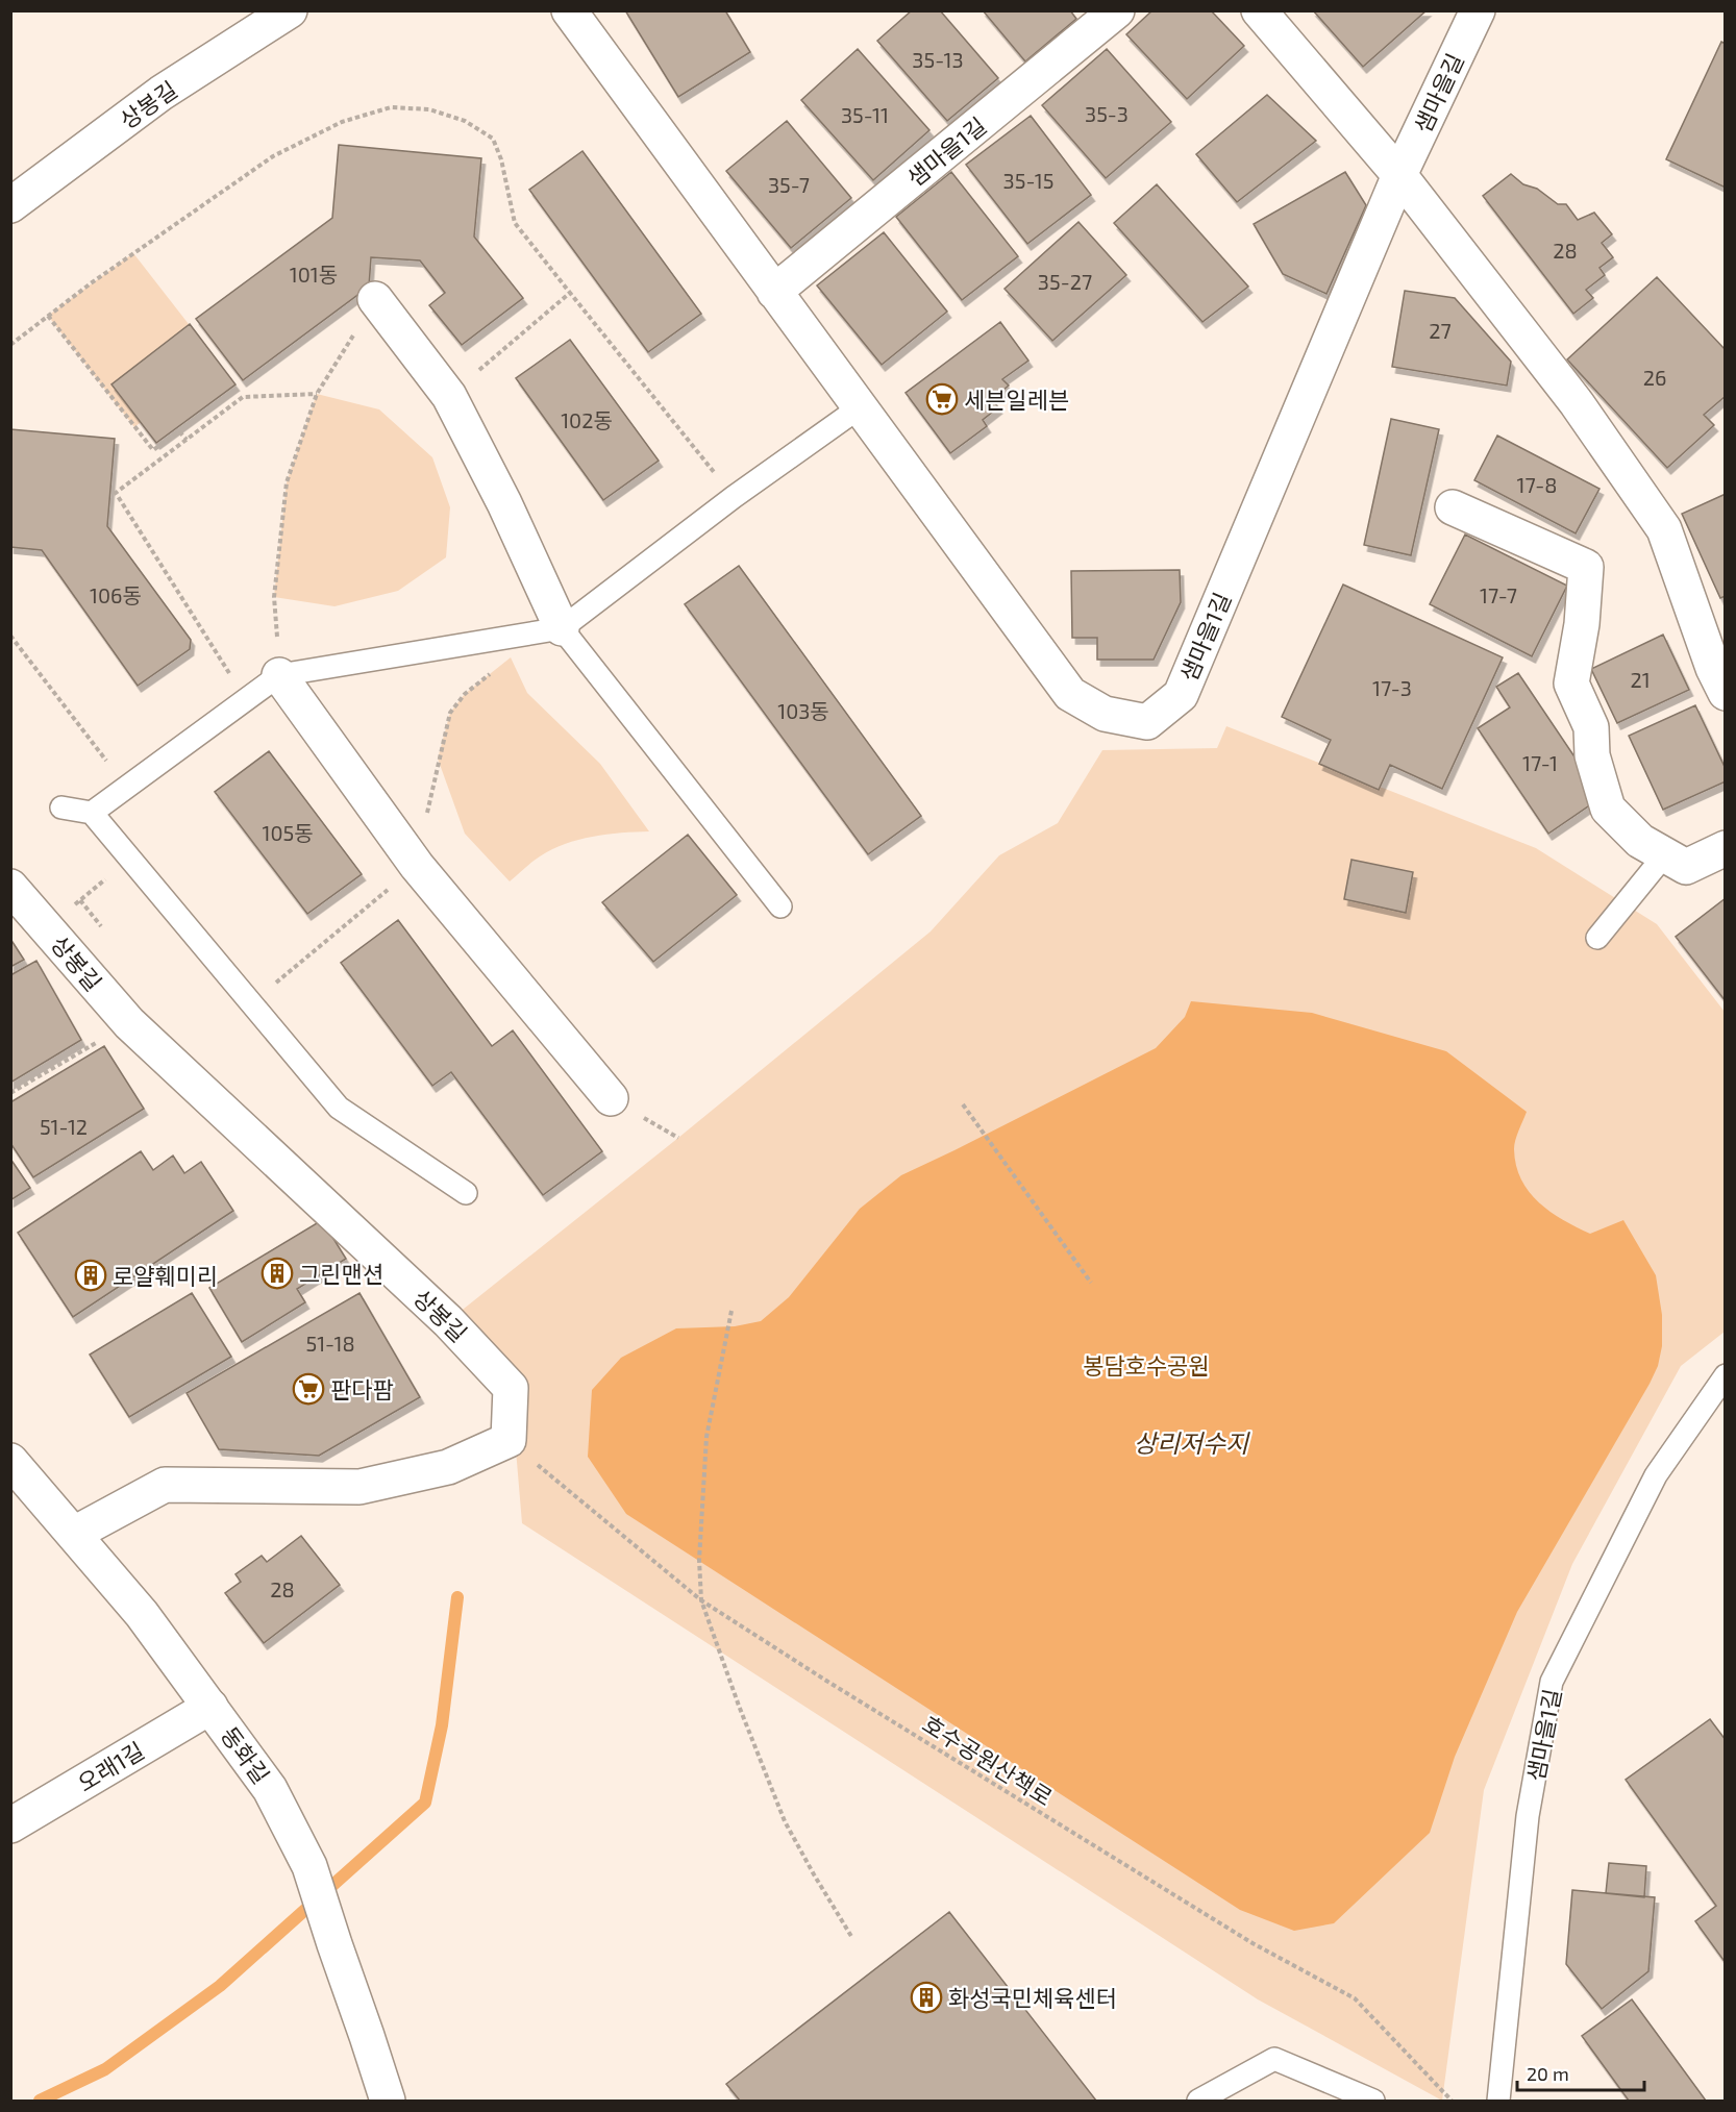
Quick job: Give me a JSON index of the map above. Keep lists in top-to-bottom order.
{
  "streets": {
    "street": [
      "샘마을길",
      "상봉길",
      "샘마을1길",
      "동화길",
      "오래1길"
    ],
    "path": ["호수공원산책로"]
  },
  "crossings": [
    ["샘마을길", "샘마을1길"],
    ["상봉길", "호수공원산책로"],
    ["동화길", "오래1길"]
  ],
  "water": ["상리저수지"],
  "parks": ["봉담호수공원"],
  "places": {
    "supermarket": ["세븐일레븐", "판다팜"],
    "building": ["그린맨션", "로얄훼미리", "화성국민체육센터"]
  },
  "house_numbers": [
    "35-13",
    "35-3",
    "35-11",
    "35-15",
    "35-7",
    "28",
    "101동",
    "35-27",
    "27",
    "26",
    "102동",
    "17-8",
    "106동",
    "17-7",
    "21",
    "17-3",
    "103동",
    "17-1",
    "105동",
    "51-12",
    "51-18",
    "28"
  ],
  "scale_bar": "20 m"
}
